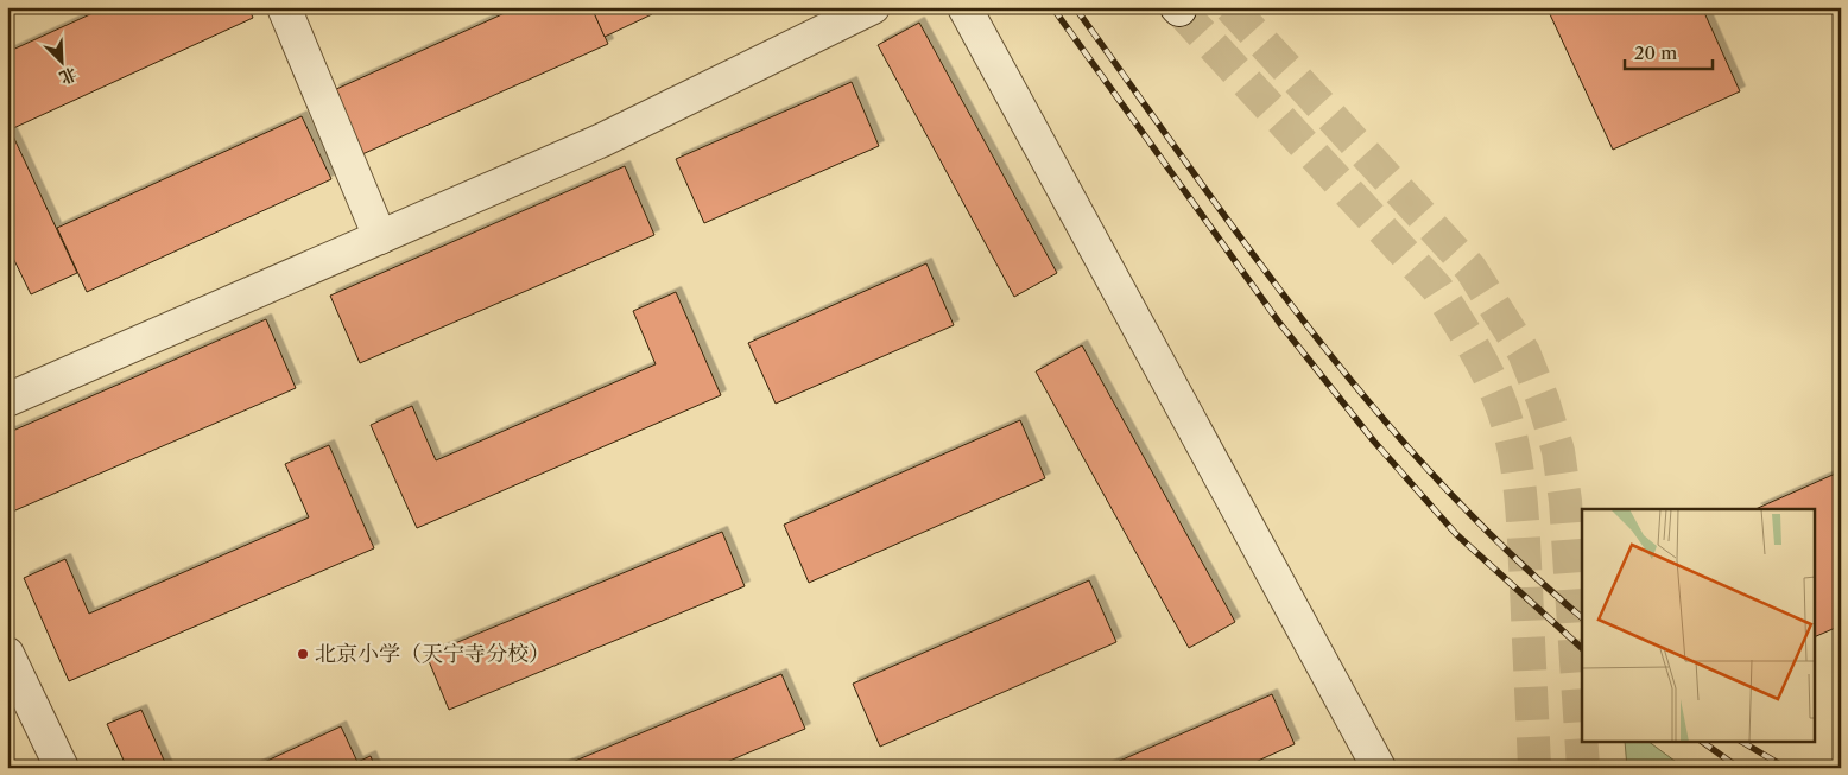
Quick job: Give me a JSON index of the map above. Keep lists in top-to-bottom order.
{
  "places": ["北京小学（天宁寺分校）"],
  "scale_bar": "20 m",
  "north": "bottom right"
}
